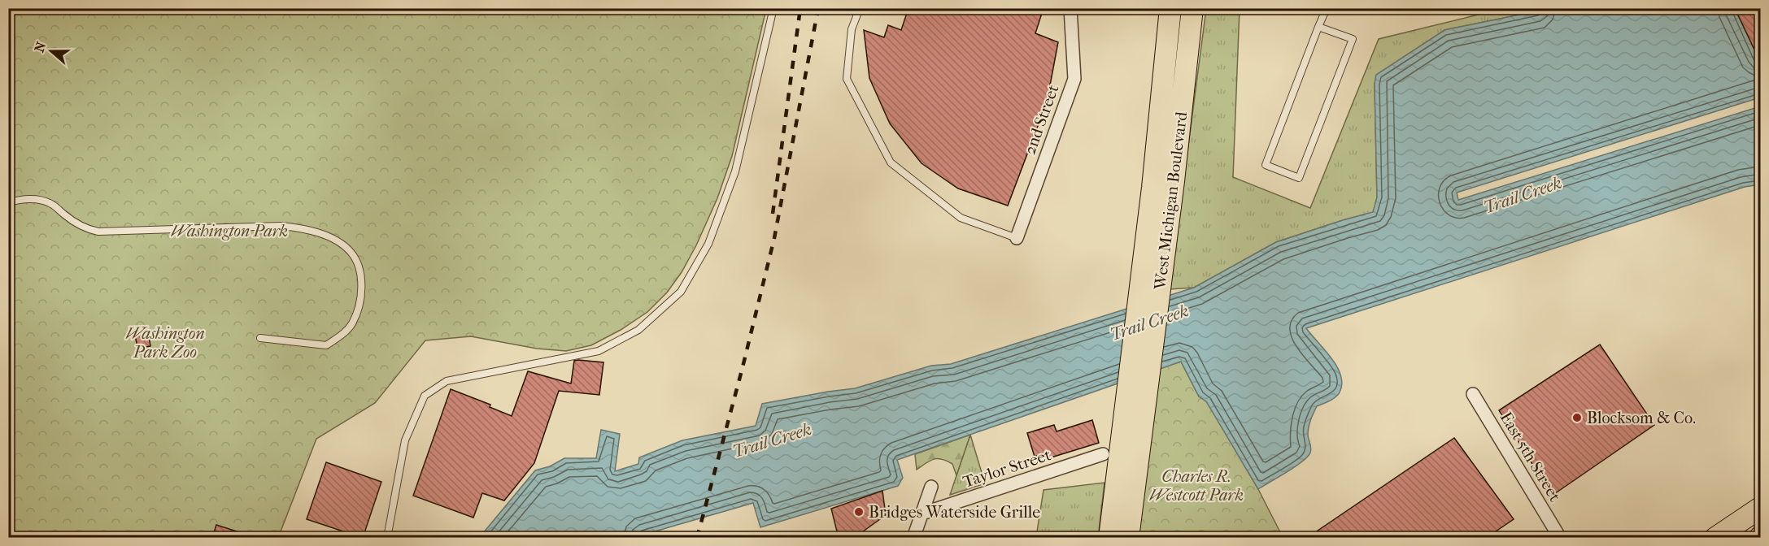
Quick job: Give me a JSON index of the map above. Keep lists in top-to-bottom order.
{
  "streets": {
    "main road": ["West Michigan Boulevard"],
    "street": ["2nd Street", "East 5th Street", "Taylor Street"]
  },
  "water": ["Trail Creek"],
  "parks": ["Washington Park", "Washington Park Zoo", "Charles R. Westcott Park"],
  "places": ["Blocksom & Co.", "Bridges Waterside Grille"],
  "north": "left"
}
